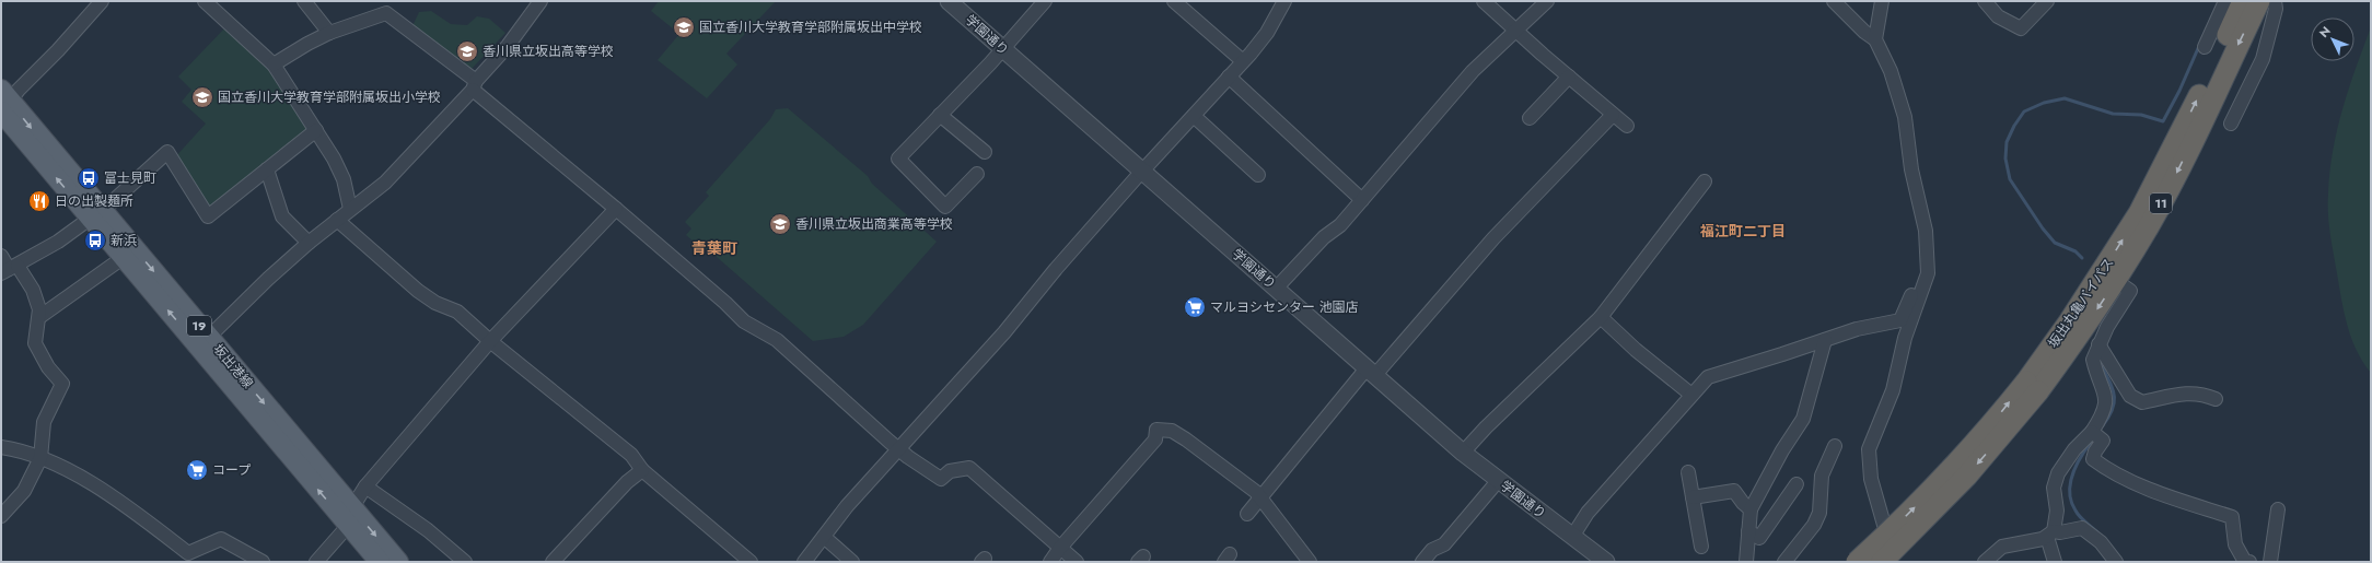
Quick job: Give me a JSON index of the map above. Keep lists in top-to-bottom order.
{
  "streets": {
    "highway": ["11", "坂出丸亀バイパス"],
    "main road": ["19", "坂出港線"],
    "street": ["学園通り"]
  },
  "districts": ["福江町二丁目", "青葉町"],
  "places": {
    "school or university": [
      "国立香川大学教育学部附属坂出中学校",
      "香川県立坂出高等学校",
      "国立香川大学教育学部附属坂出小学校",
      "香川県立坂出商業高等学校"
    ],
    "bus stop": ["富士見町", "新浜"],
    "restaurant": ["日の出製麺所"],
    "supermarket": ["マルヨシセンター 池園店", "コープ"]
  },
  "north": "top left"
}
